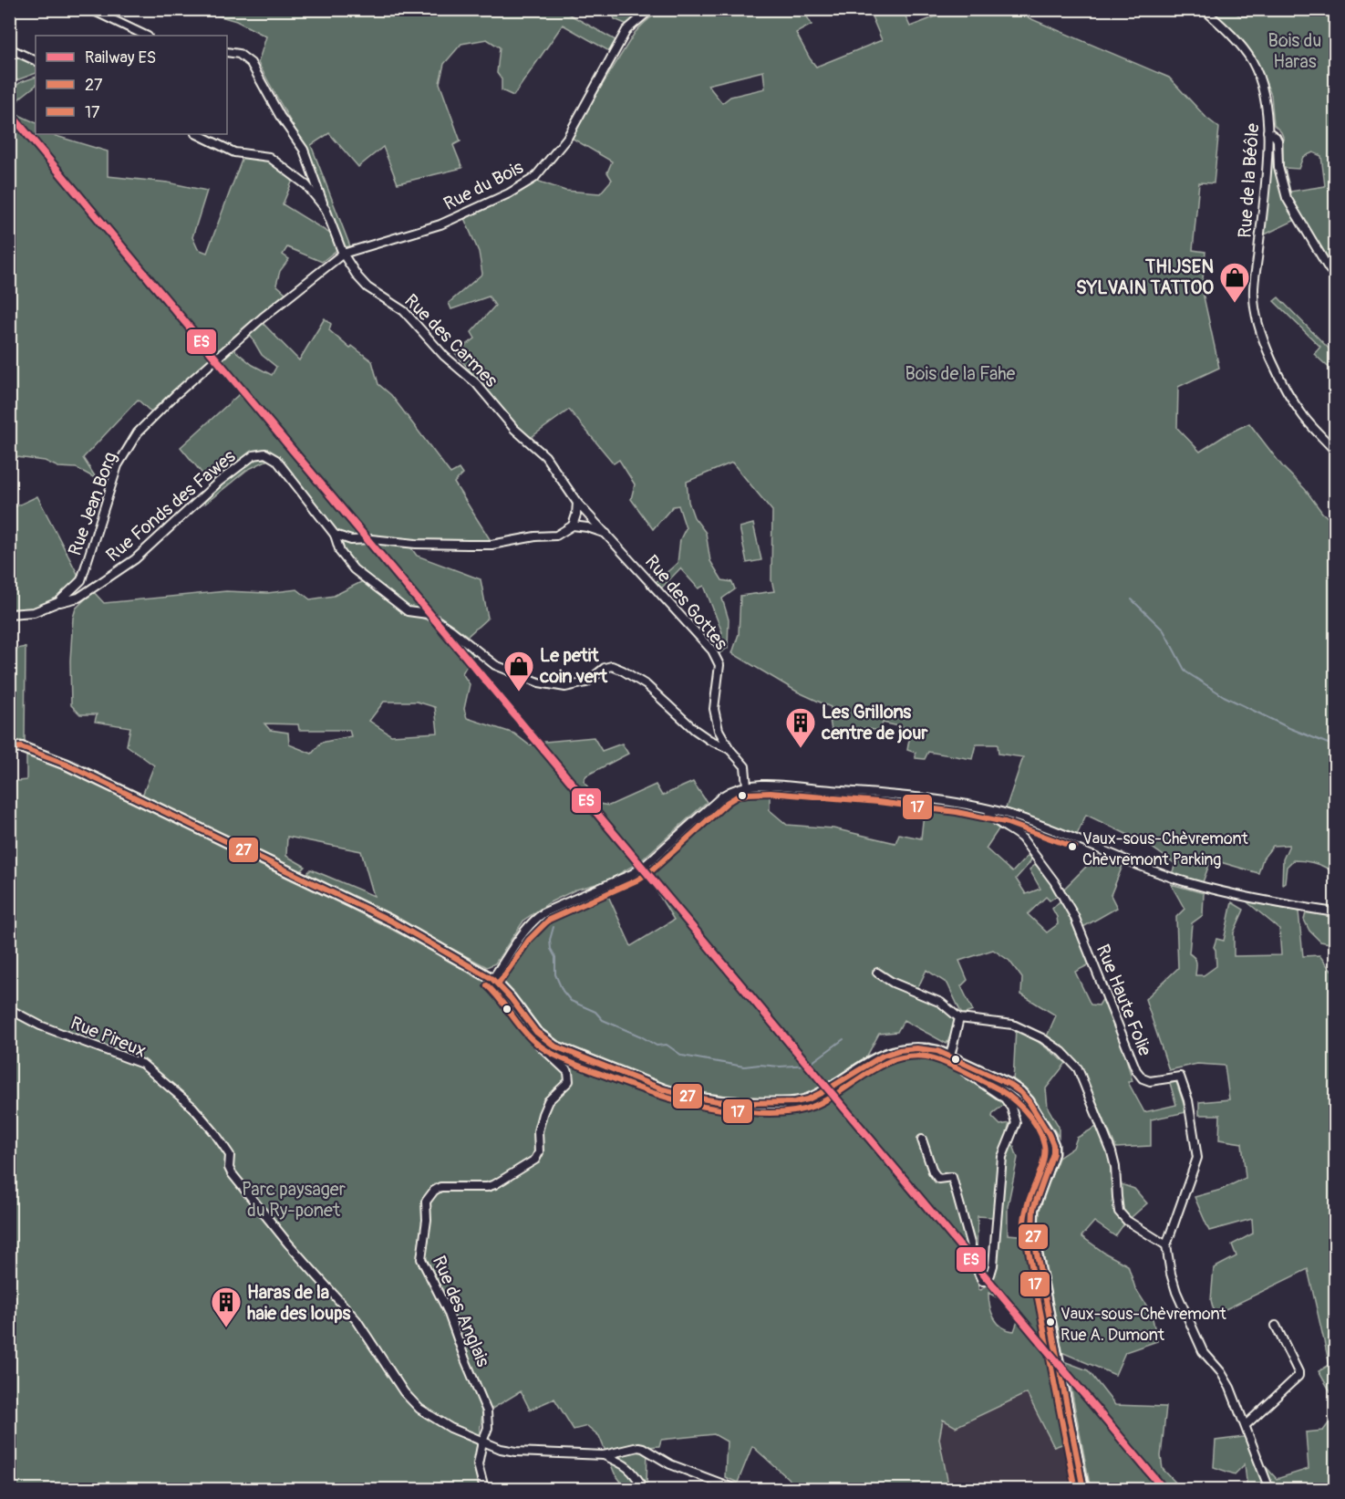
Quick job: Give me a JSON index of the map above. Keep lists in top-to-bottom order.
{
  "streets": {
    "street": [
      "Rue de la Béôle",
      "Rue du Bois",
      "Rue des Carmes",
      "Rue Jean Borg",
      "Rue Fonds des Fawes",
      "Rue des Gottes",
      "Rue Haute Folie",
      "Rue Pireux",
      "Rue des Anglais"
    ]
  },
  "crossings": [
    ["Rue du Bois", "Rue des Carmes"],
    ["Rue du Bois", "Rue Jean Borg"],
    ["Rue des Carmes", "Rue Jean Borg"],
    ["Rue des Carmes", "Rue des Gottes"],
    ["Rue Jean Borg", "Rue Fonds des Fawes"],
    ["Rue Fonds des Fawes", "Rue des Gottes"],
    ["Rue Pireux", "Rue des Anglais"]
  ],
  "parks": ["Bois du Haras", "Bois de la Fahe", "Parc paysager du Ry-ponet"],
  "places": {
    "shop": ["THIJSEN SYLVAIN TATTOO", "Le petit coin vert"],
    "building": ["Les Grillons centre de jour", "Haras de la haie des loups"],
    "other": ["Vaux-sous-Chèvremont Chèvremont Parking", "Vaux-sous-Chèvremont Rue A. Dumont"]
  },
  "lines": ["rail line ES", "transit line 27", "transit line 17"],
  "legend": ["Railway ES", "27", "17"]
}
